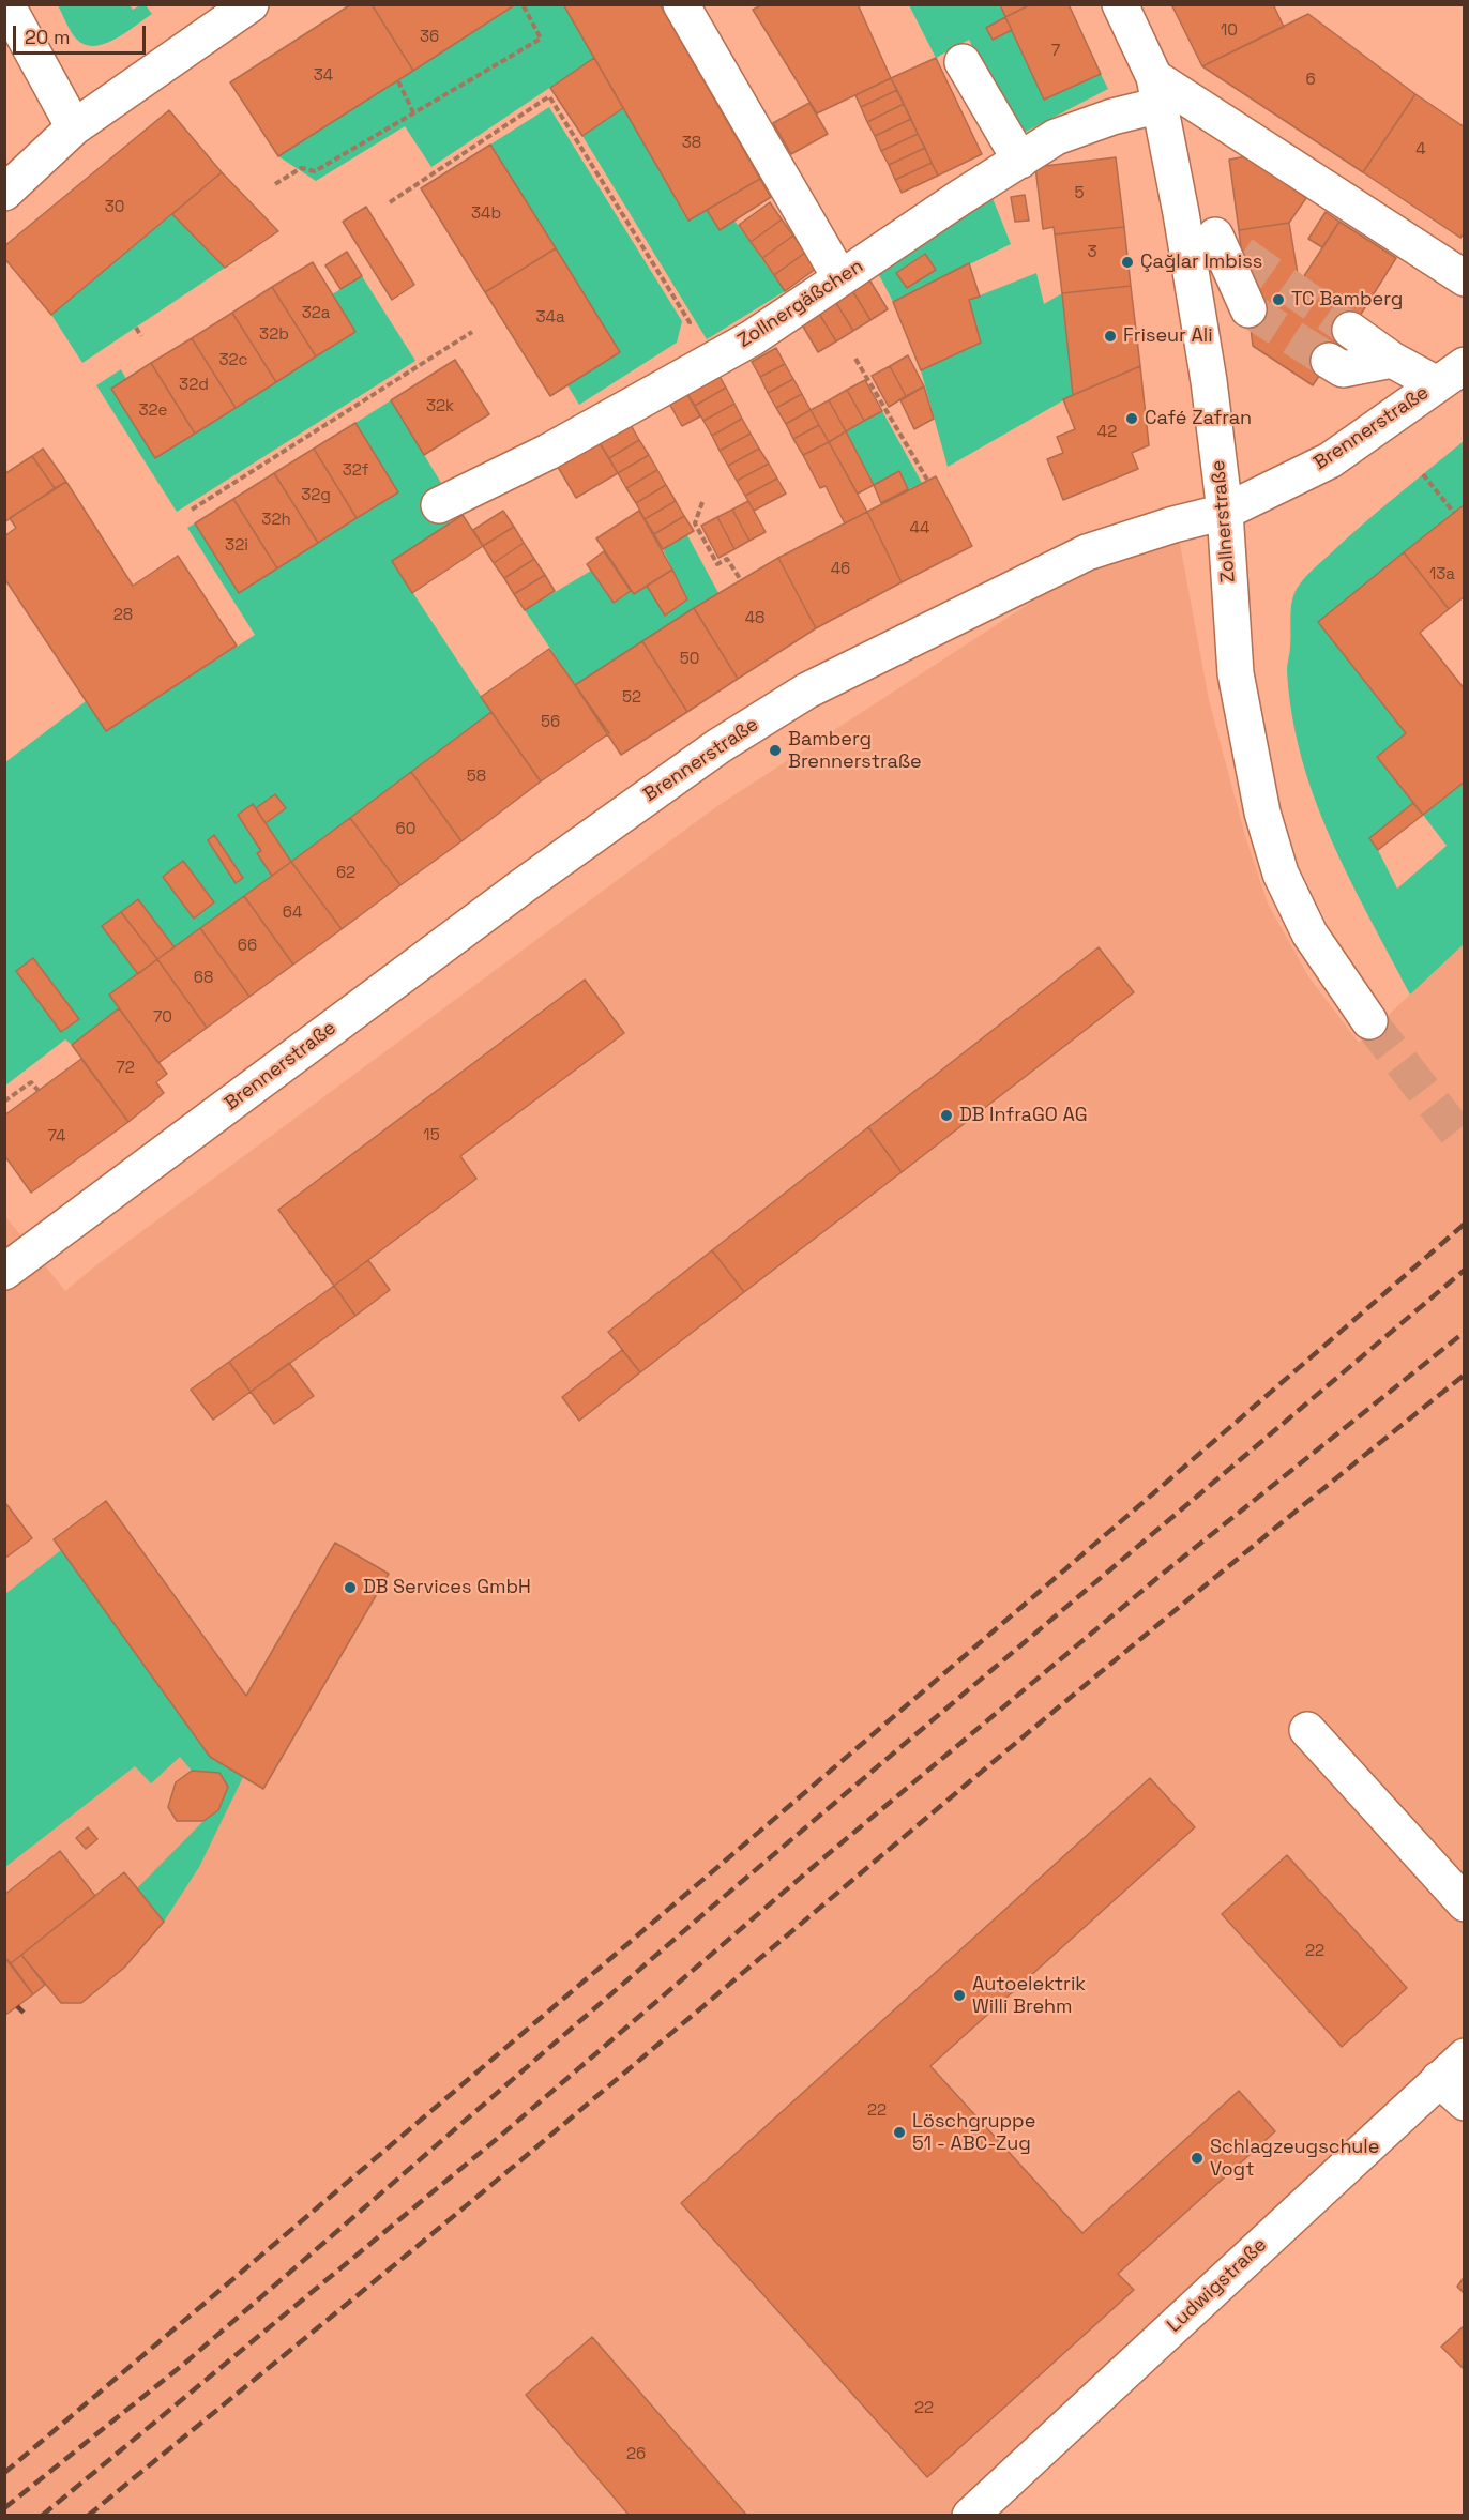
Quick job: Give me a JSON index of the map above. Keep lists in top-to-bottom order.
{
  "streets": {
    "street": [
      "Zollnergäßchen",
      "Brennerstraße",
      "Zollnerstraße",
      "Ludwigstraße"
    ]
  },
  "crossings": [
    ["Zollnergäßchen", "Zollnerstraße"],
    ["Brennerstraße", "Zollnerstraße"]
  ],
  "places": [
    "Çağlar Imbiss",
    "TC Bamberg",
    "Friseur Ali",
    "Café Zafran",
    "Bamberg Brennerstraße",
    "DB InfraGO AG",
    "DB Services GmbH",
    "Autoelektrik Willi Brehm",
    "Löschgruppe 51 - ABC-Zug",
    "Schlagzeugschule Vogt"
  ],
  "house_numbers": [
    "10",
    "36",
    "7",
    "34",
    "6",
    "38",
    "4",
    "5",
    "30",
    "34b",
    "3",
    "32a",
    "34a",
    "32b",
    "32c",
    "32d",
    "32k",
    "32e",
    "42",
    "32f",
    "32g",
    "32h",
    "44",
    "32i",
    "46",
    "13a",
    "28",
    "48",
    "50",
    "52",
    "56",
    "58",
    "60",
    "62",
    "64",
    "66",
    "68",
    "70",
    "72",
    "15",
    "74",
    "22",
    "22",
    "22",
    "26"
  ],
  "scale_bar": "20 m"
}
